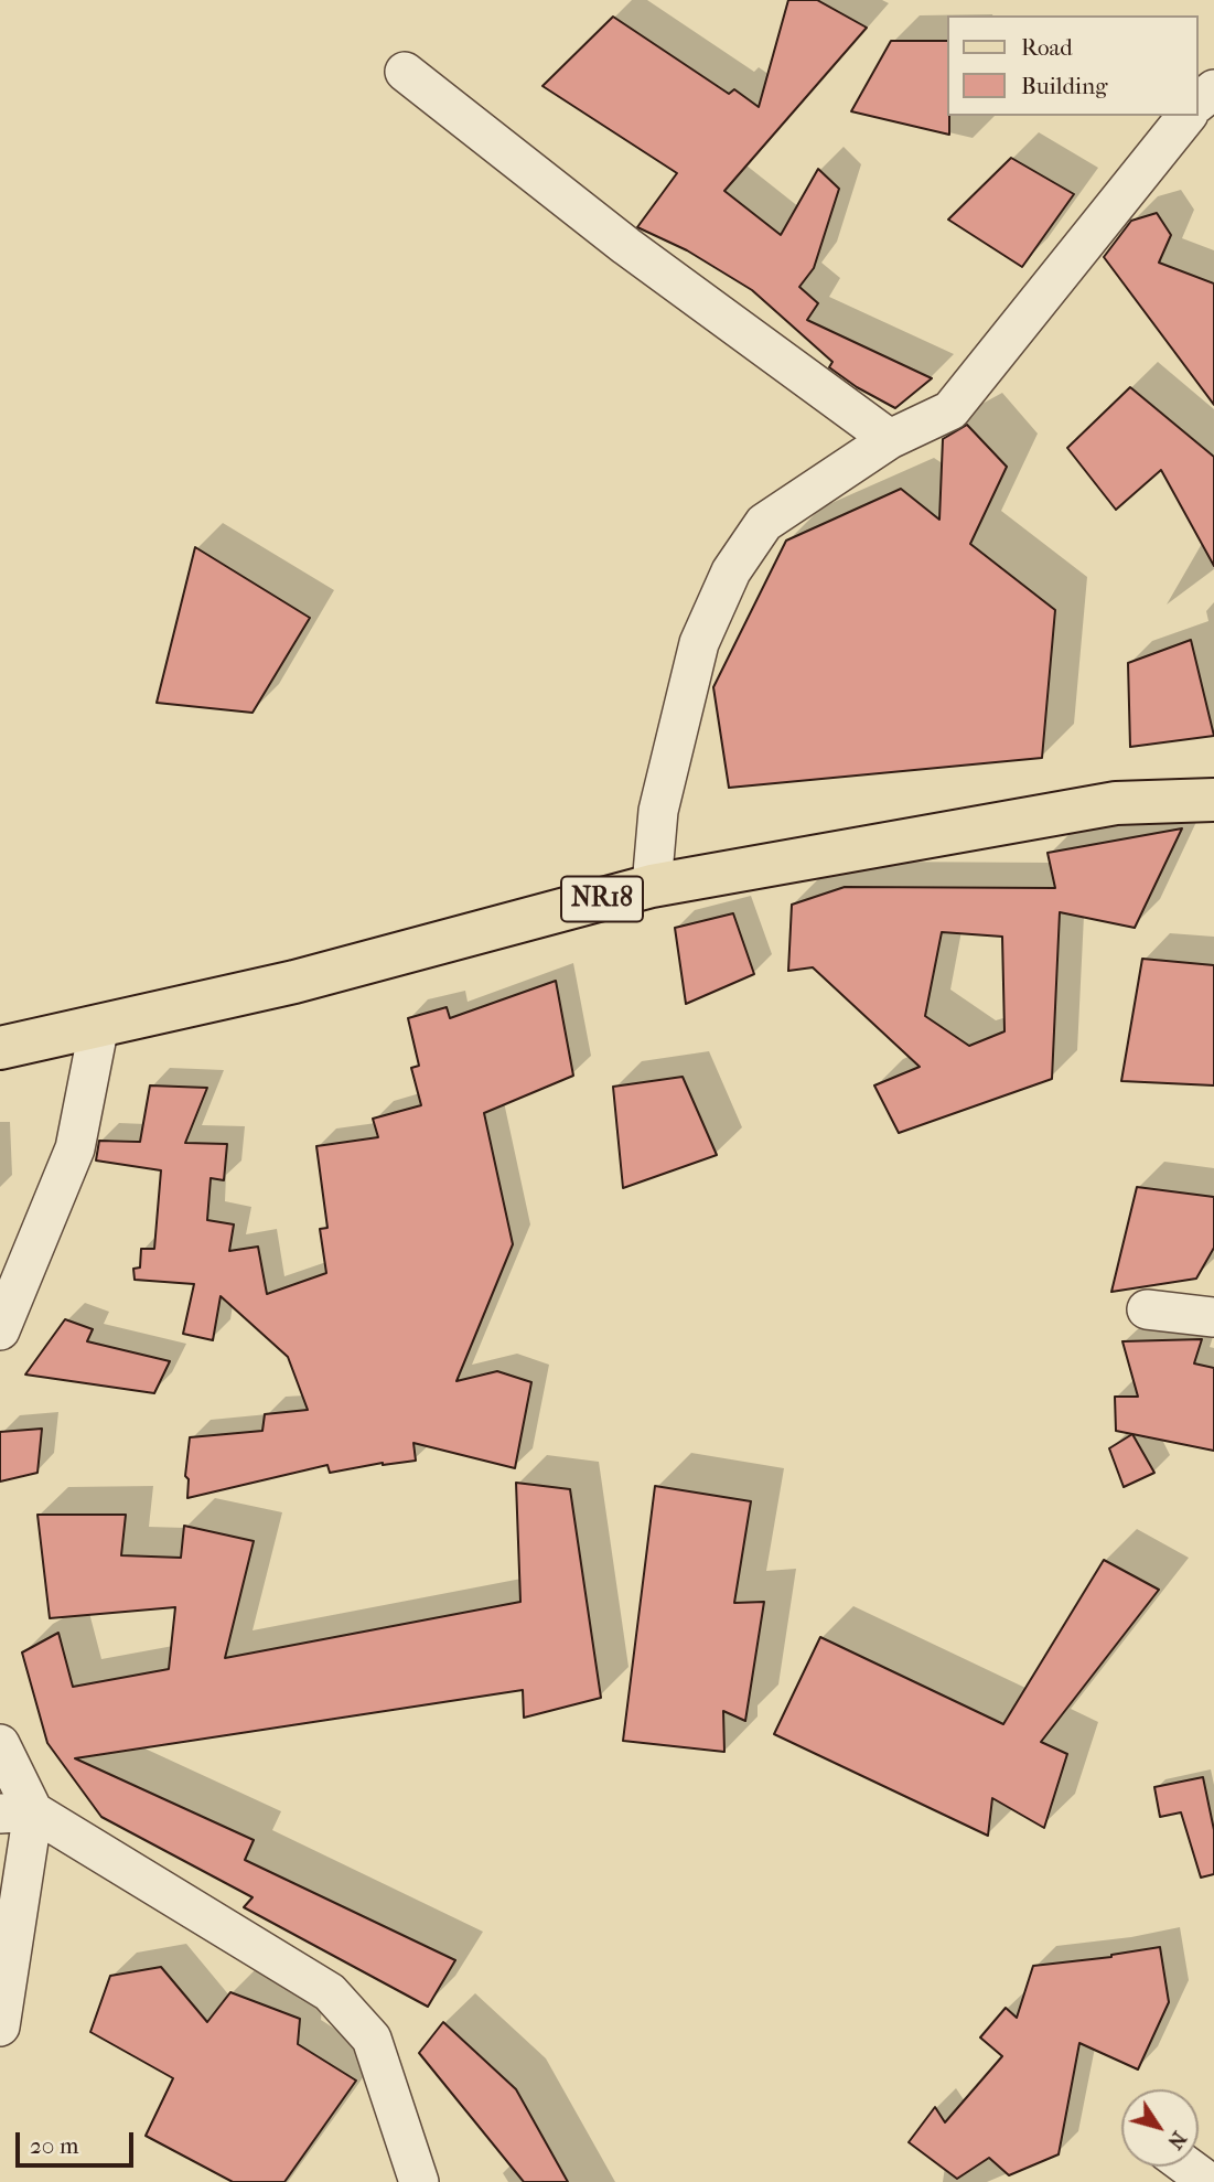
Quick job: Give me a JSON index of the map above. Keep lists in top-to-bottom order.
{
  "streets": {
    "main road": ["NR18"]
  },
  "legend": ["Road", "Building"],
  "scale_bar": "20 m",
  "north": "bottom right"
}
